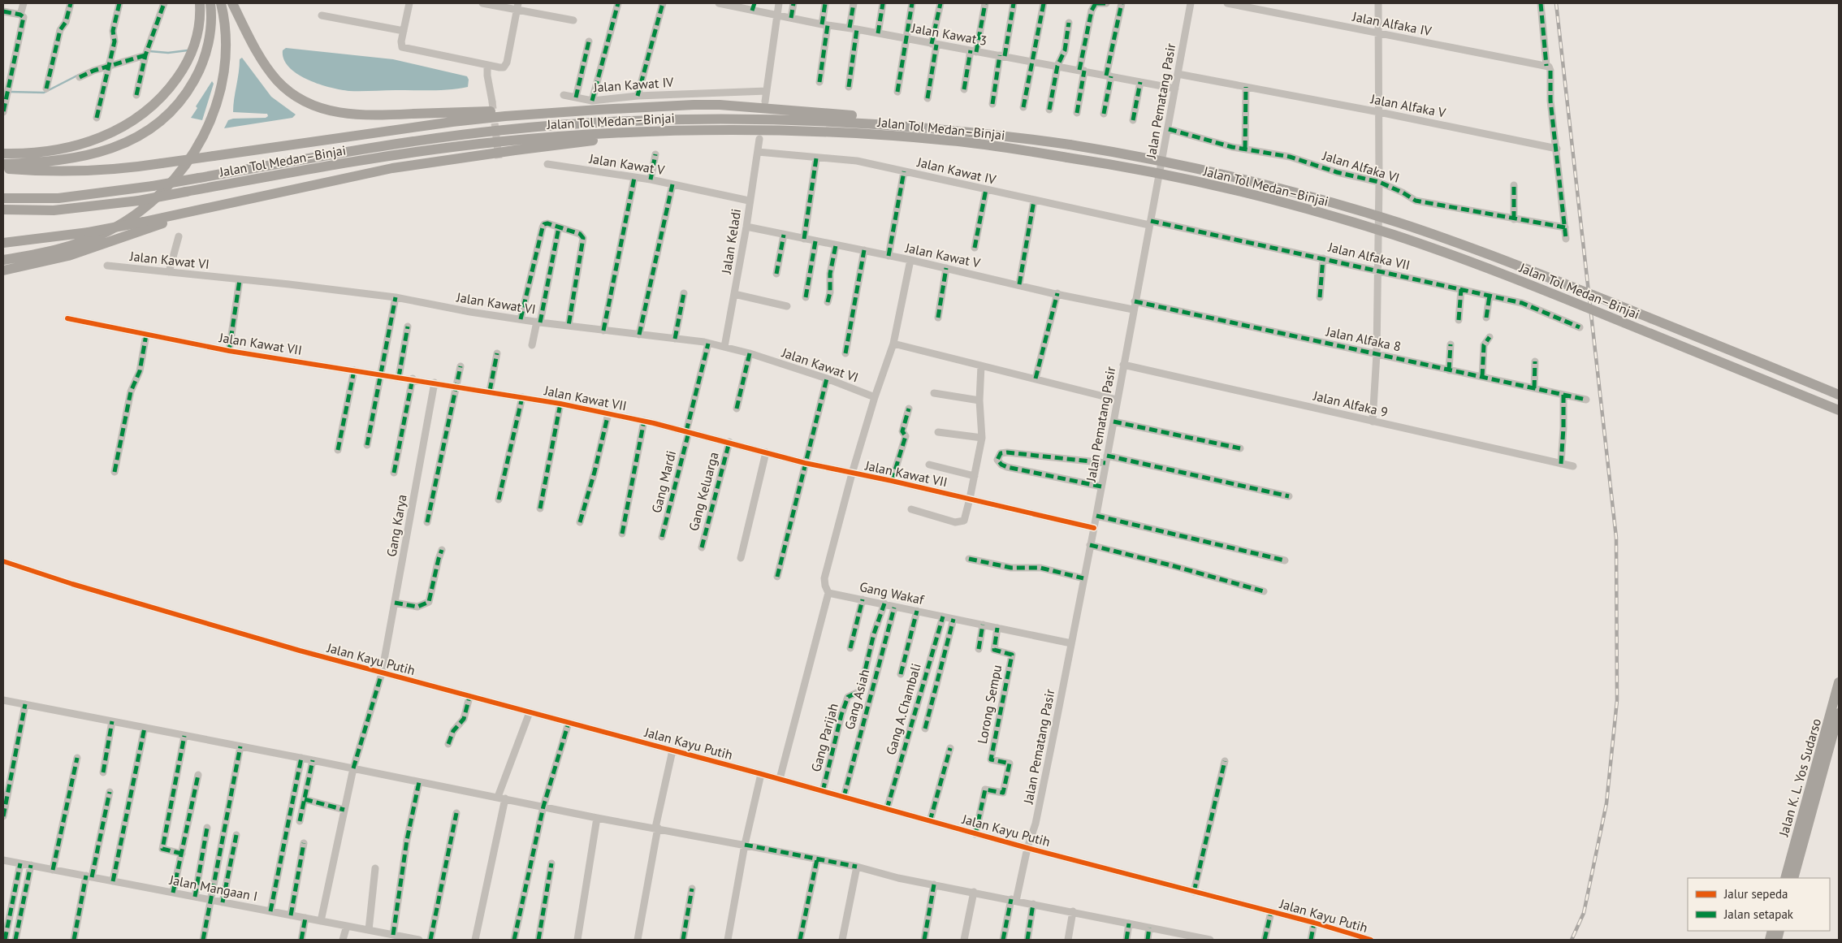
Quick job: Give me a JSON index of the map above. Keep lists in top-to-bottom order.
{
  "streets": {
    "highway": ["Jalan Tol Medan–Binjai", "Jalan K. L. Yos Sudarso"],
    "street": [
      "Jalan Alfaka IV",
      "Jalan Kawat 3",
      "Jalan Kawat IV",
      "Jalan Pematang Pasir",
      "Jalan Alfaka V",
      "Jalan Kawat V",
      "Jalan Alfaka VI",
      "Jalan Keladi",
      "Jalan Alfaka VII",
      "Jalan Kawat VI",
      "Jalan Alfaka 8",
      "Jalan Kawat VII",
      "Jalan Alfaka 9",
      "Gang Mardi",
      "Gang Keluarga",
      "Gang Karya",
      "Gang Wakaf",
      "Jalan Kayu Putih",
      "Gang Asiah",
      "Lorong Sempu",
      "Gang A.Chambali",
      "Gang Parijah",
      "Jalan Mangaan I"
    ]
  },
  "crossings": [
    ["Jalan Kawat 3", "Jalan Pematang Pasir"],
    ["Jalan Kawat IV", "Jalan Pematang Pasir"],
    ["Jalan Kawat IV", "Jalan Keladi"],
    ["Jalan Kawat IV", "Jalan Alfaka VII"],
    ["Jalan Pematang Pasir", "Jalan Alfaka V"],
    ["Jalan Pematang Pasir", "Jalan Kawat V"],
    ["Jalan Pematang Pasir", "Jalan Alfaka VI"],
    ["Jalan Pematang Pasir", "Jalan Alfaka VII"],
    ["Jalan Pematang Pasir", "Jalan Alfaka 8"],
    ["Jalan Pematang Pasir", "Jalan Kawat VII"],
    ["Jalan Pematang Pasir", "Jalan Alfaka 9"],
    ["Jalan Pematang Pasir", "Gang Wakaf"],
    ["Jalan Pematang Pasir", "Jalan Kayu Putih"],
    ["Jalan Kawat V", "Jalan Keladi"],
    ["Jalan Keladi", "Jalan Kawat VI"],
    ["Jalan Kawat VI", "Gang Mardi"],
    ["Jalan Kawat VII", "Gang Mardi"],
    ["Jalan Kawat VII", "Gang Keluarga"],
    ["Jalan Kawat VII", "Gang Karya"],
    ["Gang Karya", "Jalan Kayu Putih"],
    ["Gang Karya", "Jalan Mangaan I"],
    ["Gang Wakaf", "Lorong Sempu"],
    ["Gang Wakaf", "Gang A.Chambali"],
    ["Gang Wakaf", "Gang Parijah"],
    ["Jalan Kayu Putih", "Gang Asiah"],
    ["Jalan Kayu Putih", "Lorong Sempu"],
    ["Jalan Kayu Putih", "Gang A.Chambali"],
    ["Jalan Kayu Putih", "Gang Parijah"]
  ],
  "legend": ["Jalur sepeda", "Jalan setapak"]
}
